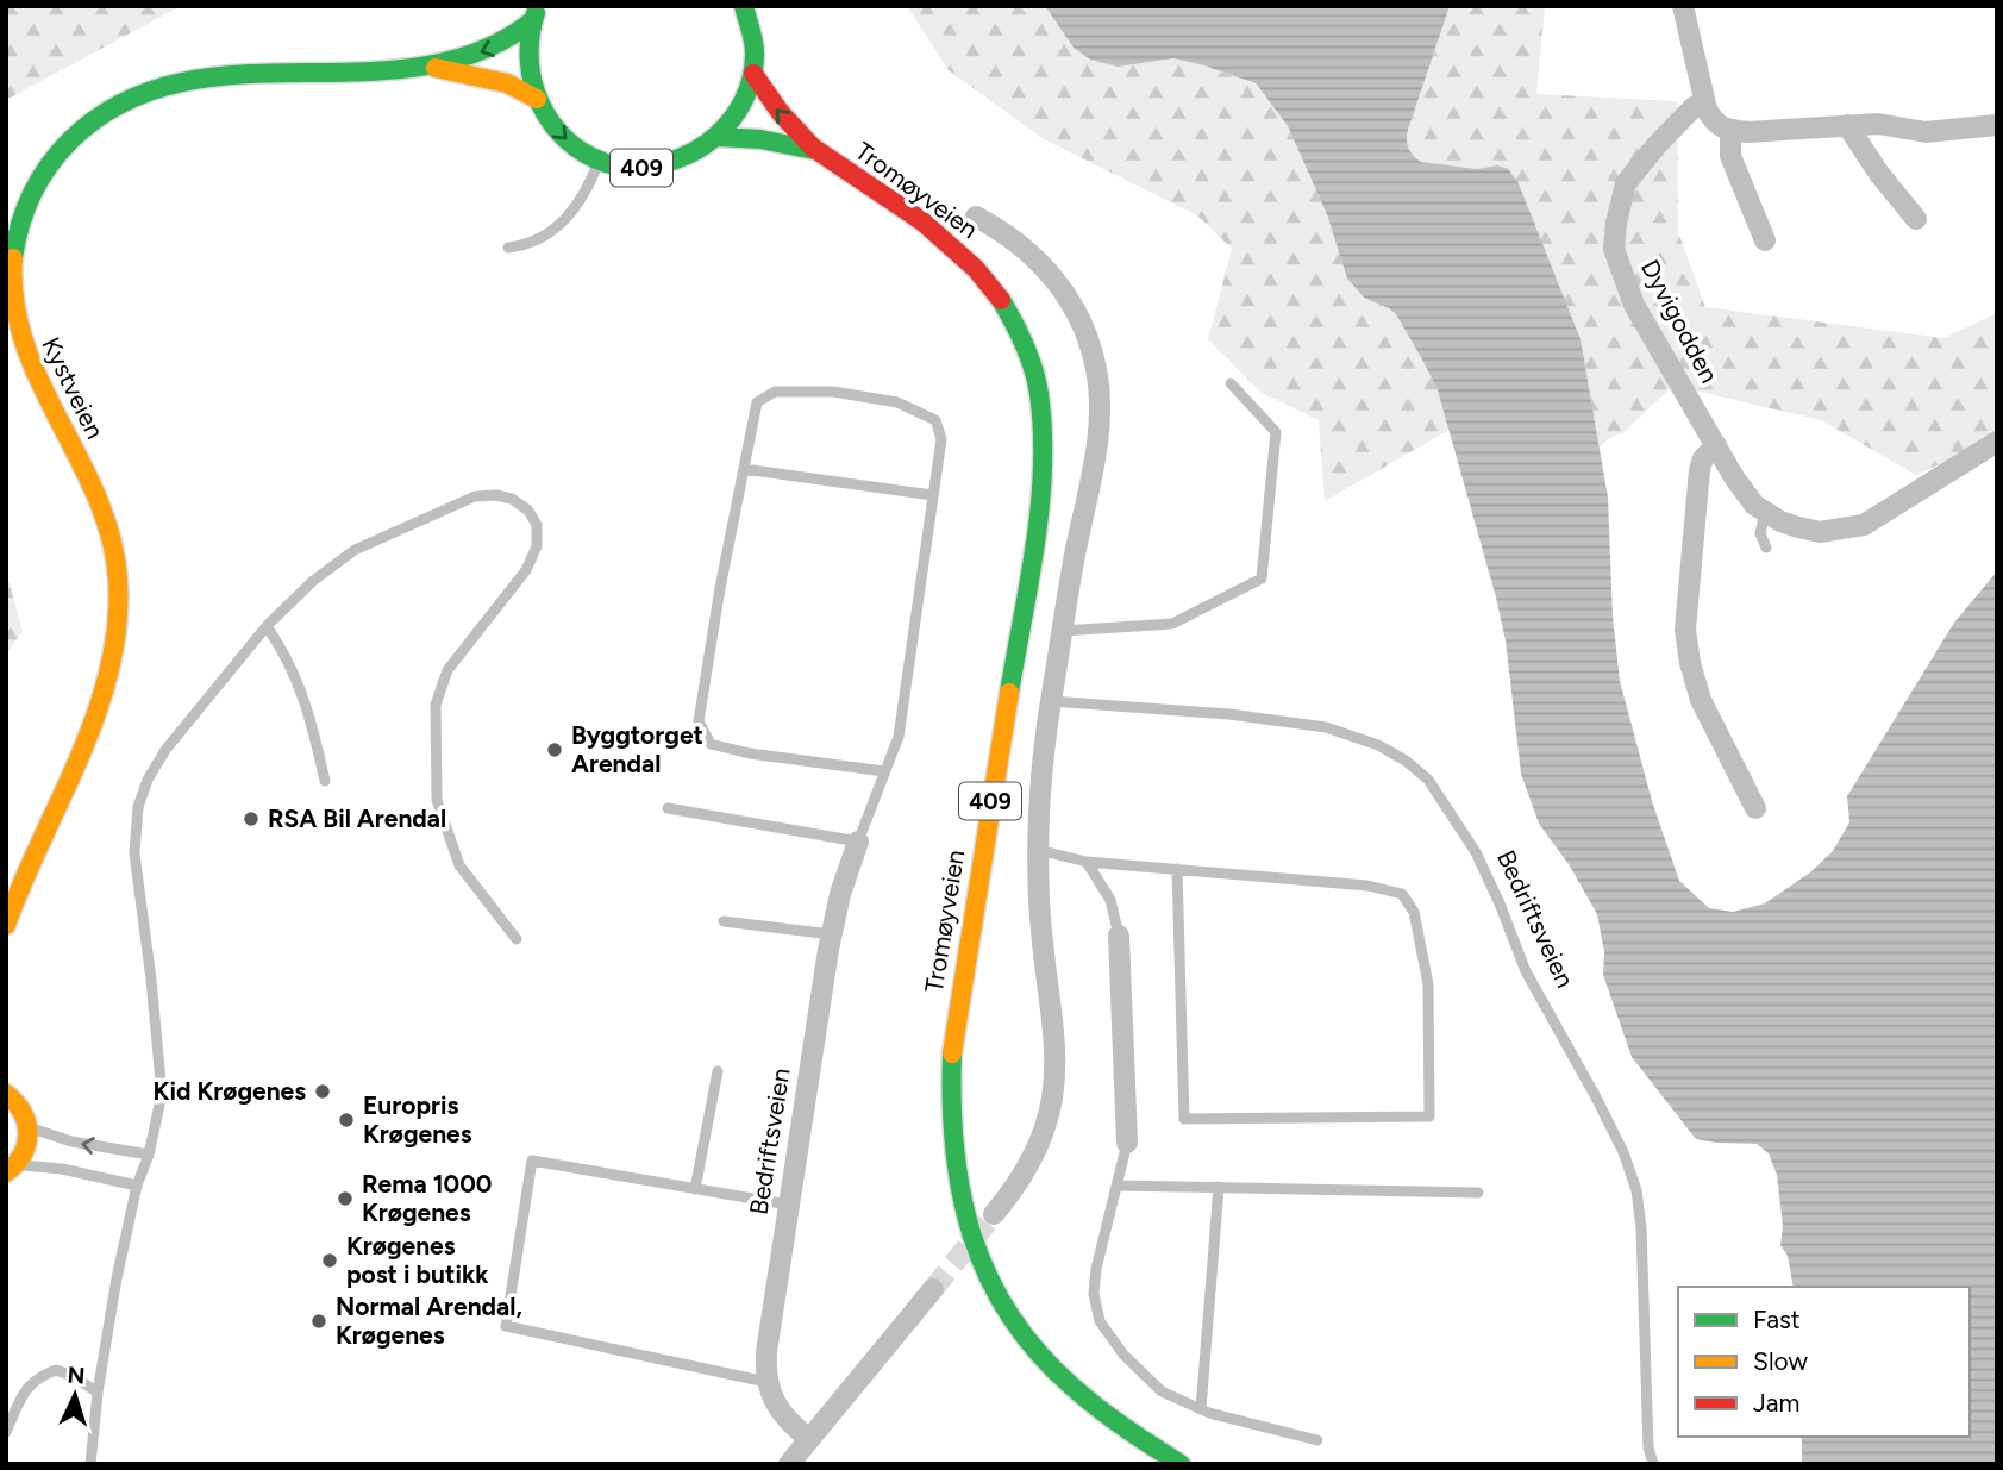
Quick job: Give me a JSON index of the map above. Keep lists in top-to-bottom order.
{
  "streets": {
    "main road": ["409", "Tromøyveien", "Kystveien"],
    "street": ["Dyvigodden", "Bedriftsveien"]
  },
  "crossings": [
    ["409", "Tromøyveien"],
    ["409", "Kystveien"]
  ],
  "places": [
    "Byggtorget Arendal",
    "RSA Bil Arendal",
    "Kid Krøgenes",
    "Europris Krøgenes",
    "Rema 1000 Krøgenes",
    "Krøgenes post i butikk",
    "Normal Arendal, Krøgenes"
  ],
  "legend": ["Fast", "Slow", "Jam"],
  "north": "top"
}
